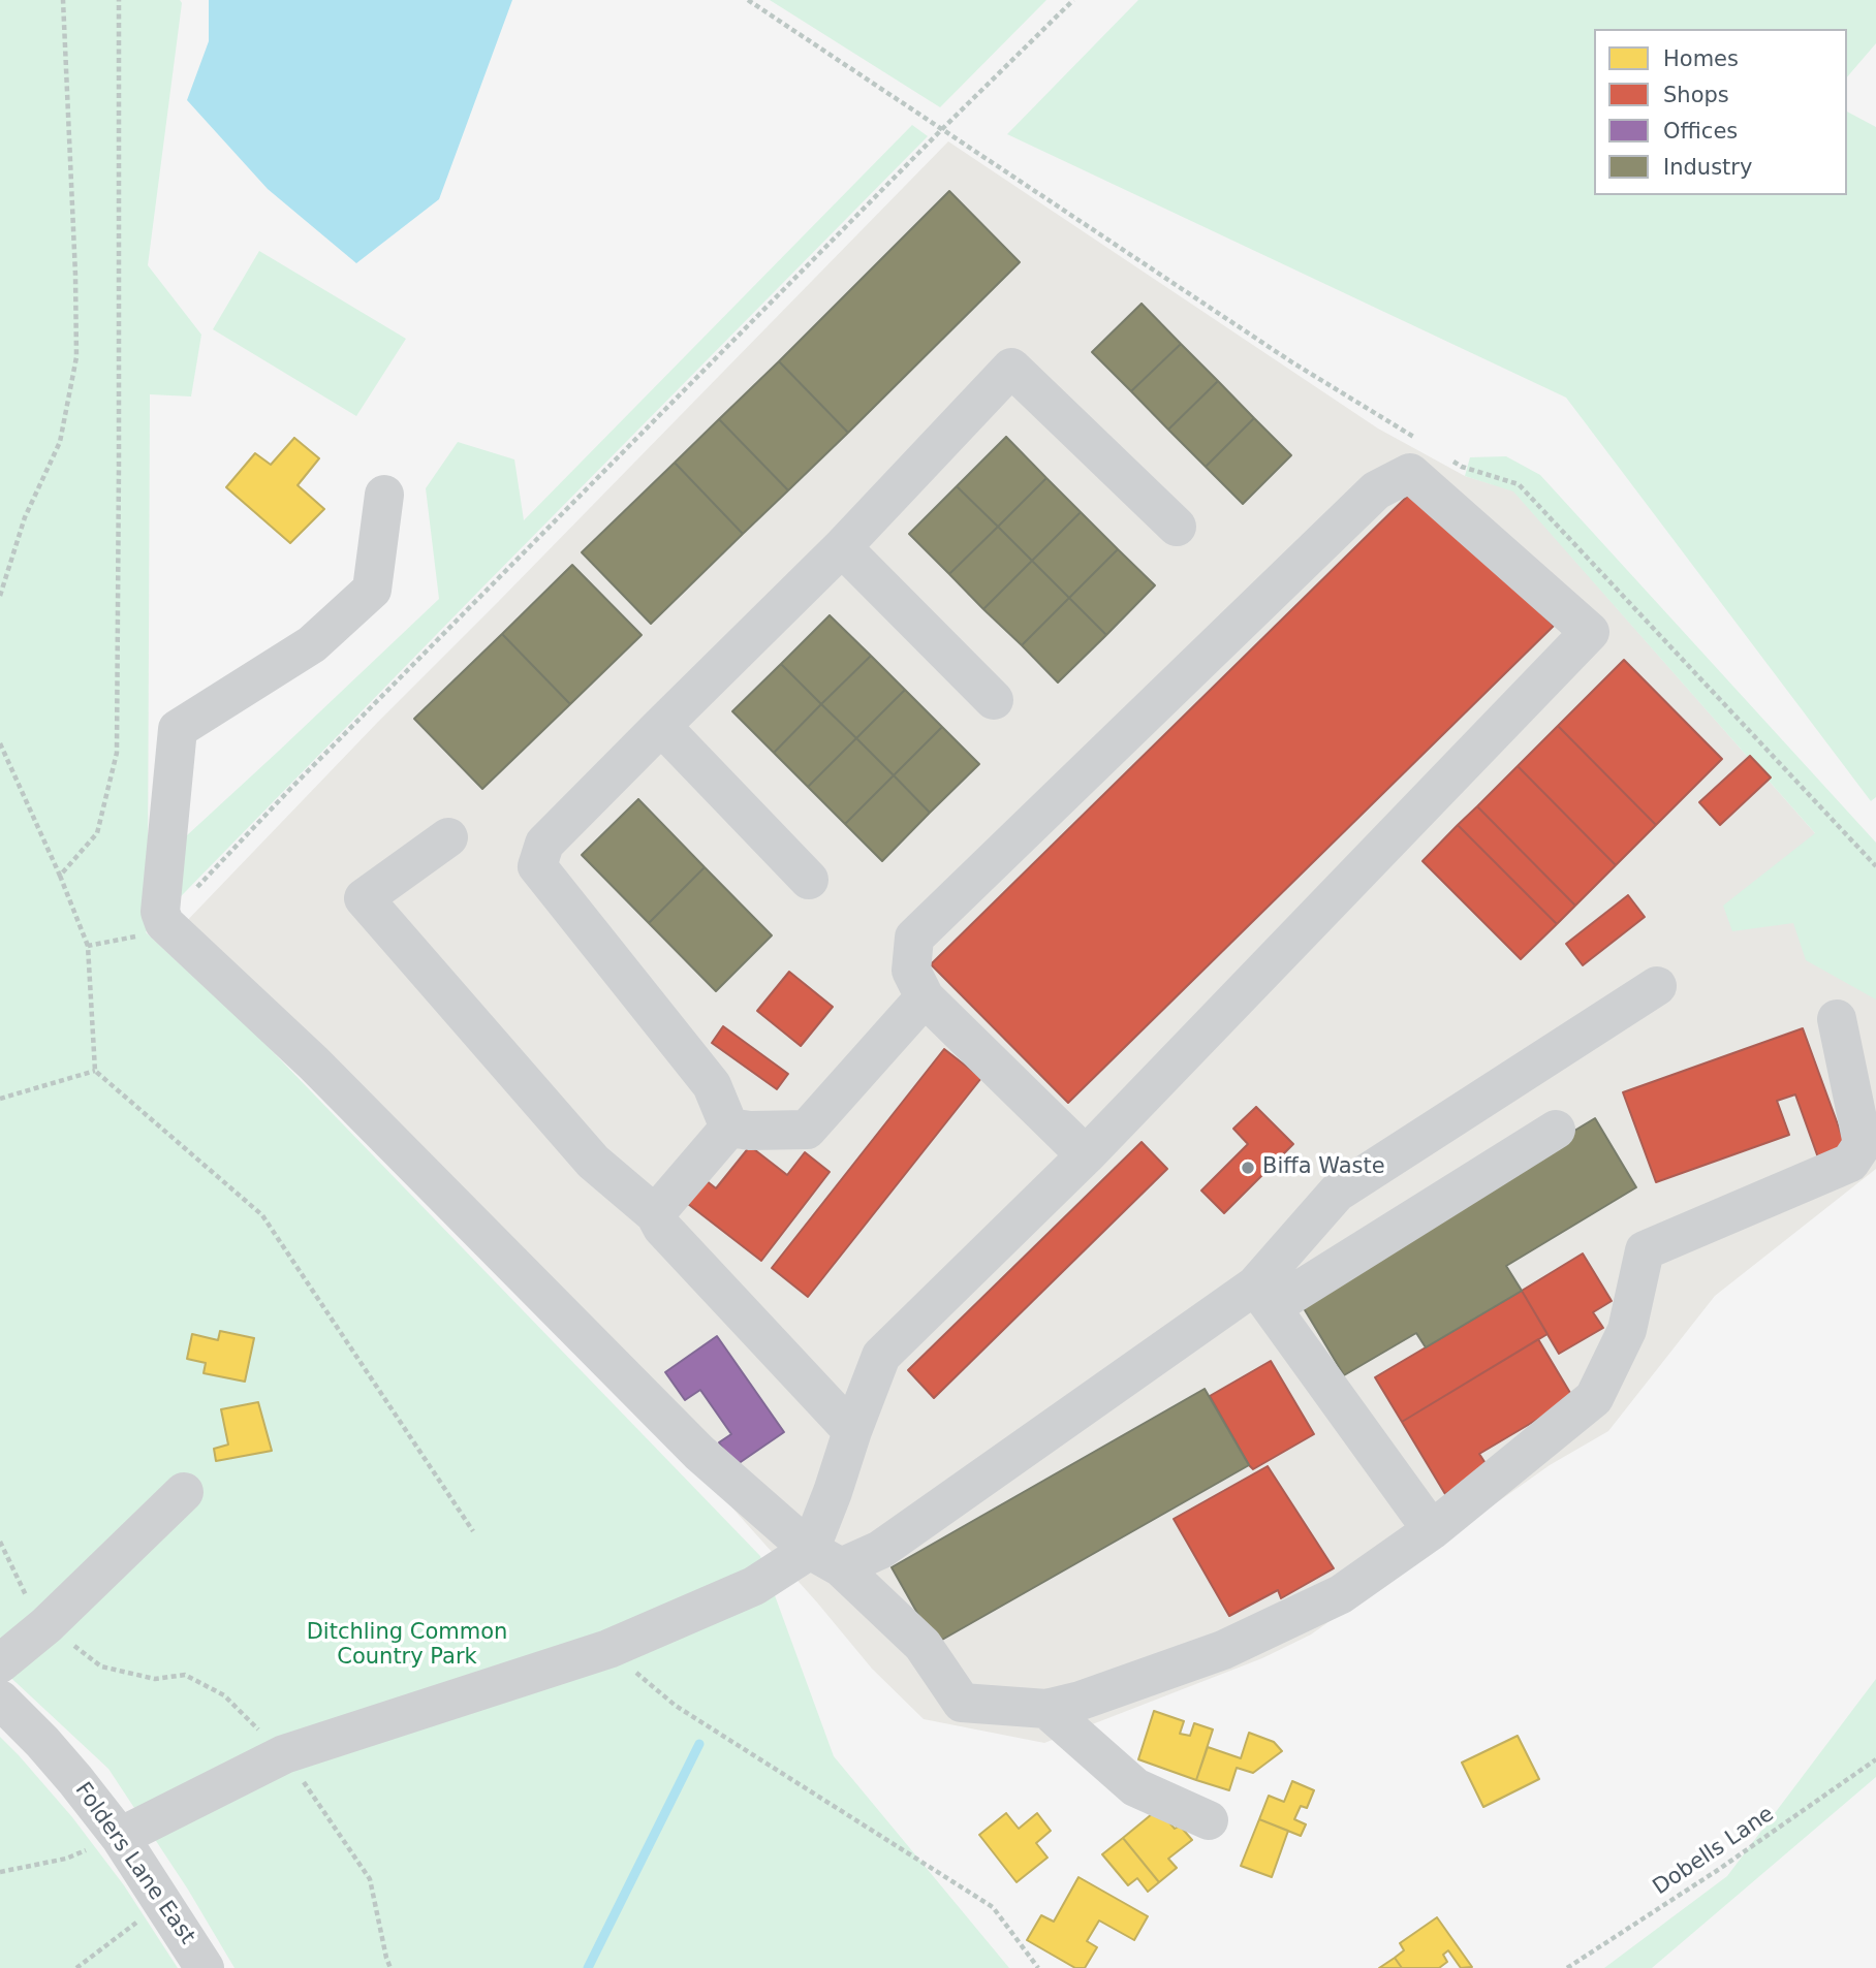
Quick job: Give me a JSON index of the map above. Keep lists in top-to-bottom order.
{
  "streets": {
    "street": ["Folders Lane East"],
    "path": ["Dobells Lane"]
  },
  "parks": ["Ditchling Common Country Park"],
  "places": ["Biffa Waste"],
  "legend": [
    "Homes",
    "Shops",
    "Offices",
    "Industry"
  ]
}
